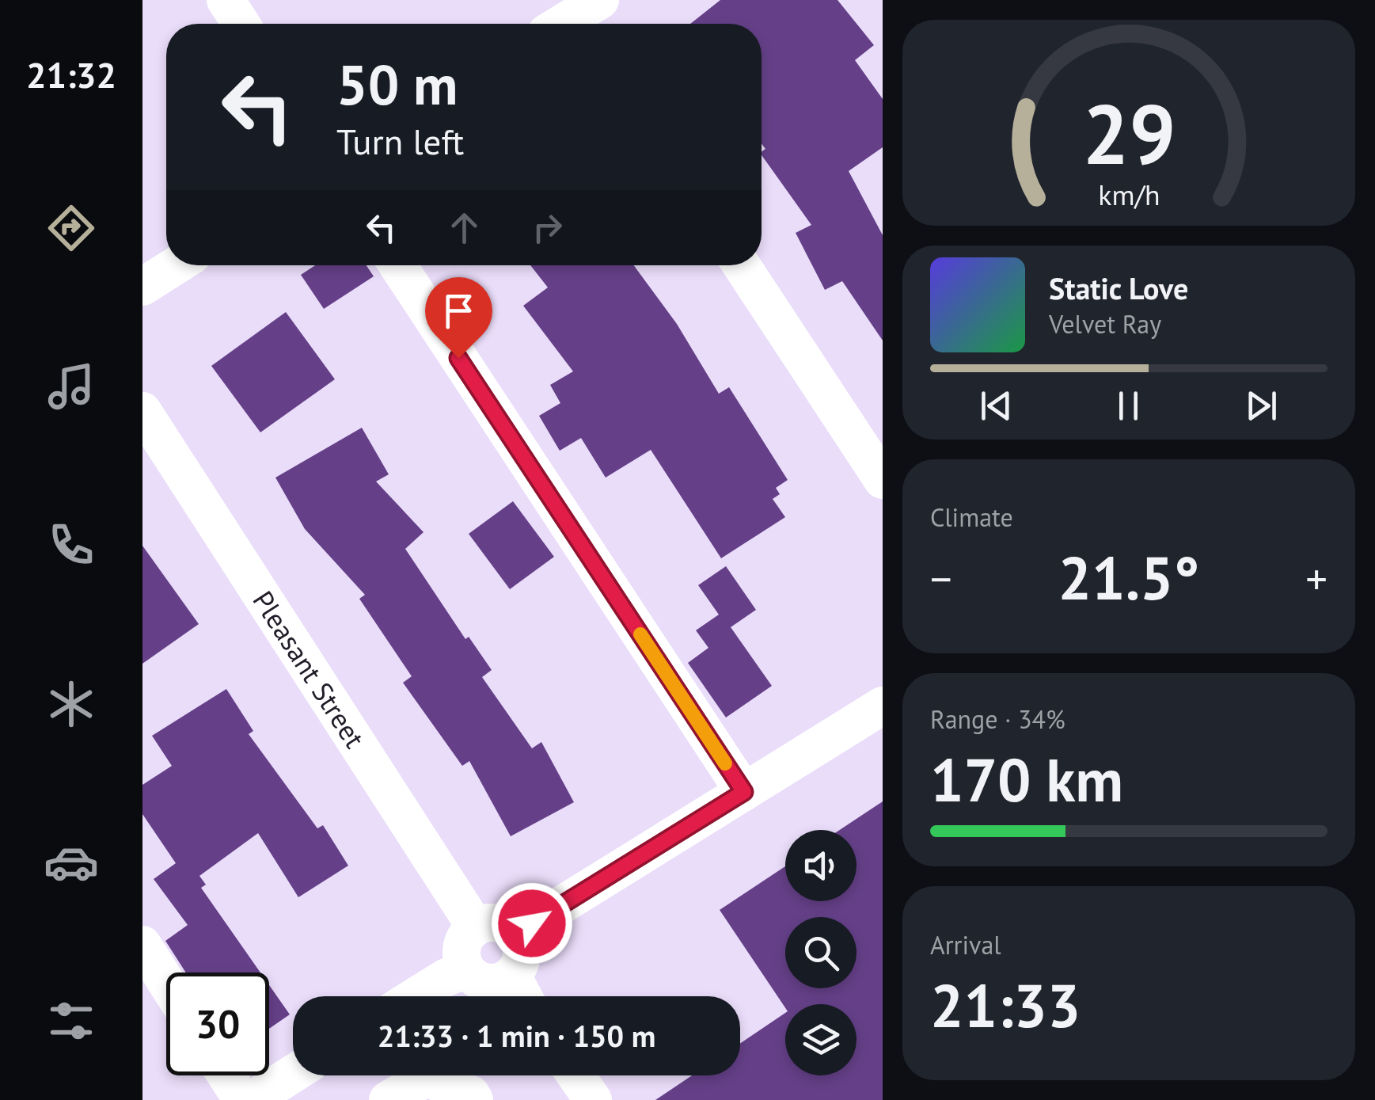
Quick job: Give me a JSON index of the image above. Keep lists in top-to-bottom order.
{
  "streets": {
    "street": ["Pleasant Street"]
  },
  "page": {
    "tabs": "21:32",
    "turn": ["50 m", "Turn left"],
    "song": ["Static Love", "Velvet Ray"],
    "tile": [
      "Climate",
      ["Range · 34%", "170 km"],
      ["Arrival", "21:33"]
    ],
    "heat": ["−", "21.5°", "+"],
    "limit": "30",
    "trip": "21:33 · 1 min · 150 m",
    "gauge": ["29", "km/h"]
  }
}
